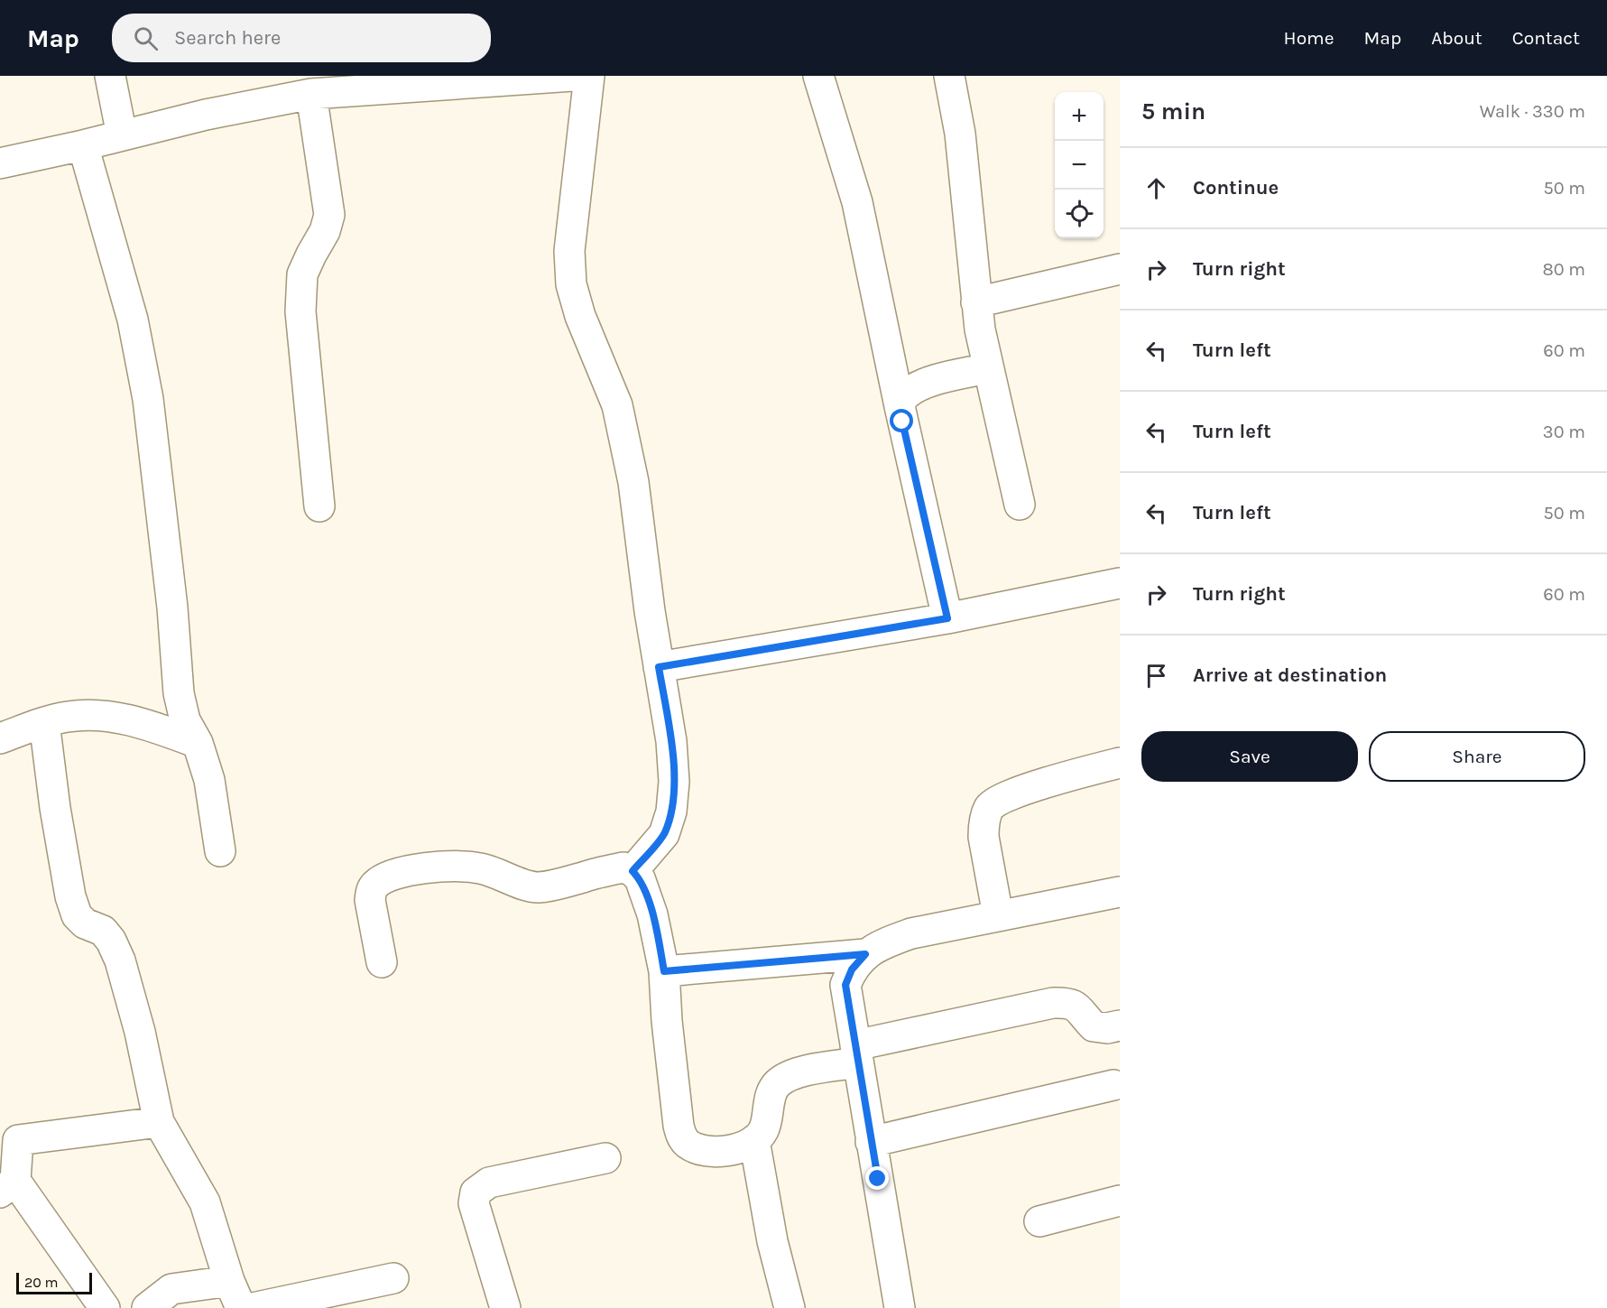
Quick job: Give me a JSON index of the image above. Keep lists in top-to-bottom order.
{
  "scale_bar": "20 m",
  "page": {
    "header": "Map",
    "search": "Search here",
    "nav": [
      "Home",
      "Map",
      "About",
      "Contact"
    ],
    "heading": ["5 min", "Walk · 330 m"],
    "map_buttons": ["+", "−"],
    "list": [
      ["Continue", "50 m"],
      ["Turn right", "80 m"],
      ["Turn left", "60 m"],
      ["Turn left", "30 m"],
      ["Turn left", "50 m"],
      ["Turn right", "60 m"],
      "Arrive at destination"
    ],
    "buttons": ["Save", "Share"],
    "scale": "20 m"
  }
}
